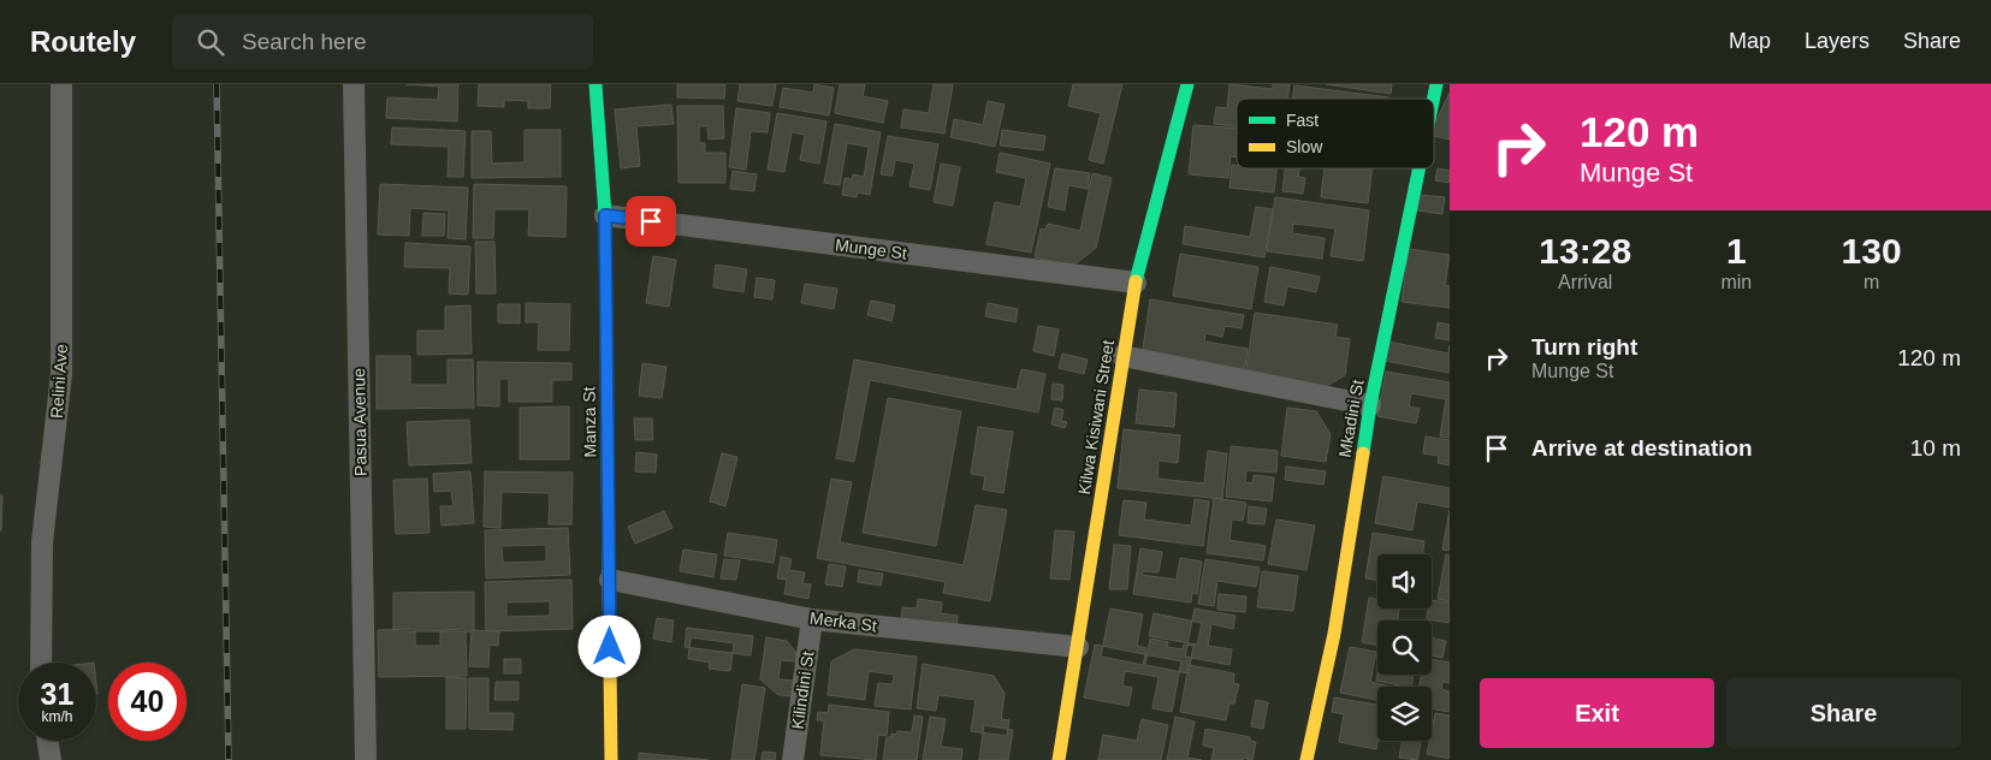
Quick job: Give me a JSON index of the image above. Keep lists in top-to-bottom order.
{
  "streets": {
    "street": [
      "Munge St",
      "Relini Ave",
      "Kilwa Kisiwani Street",
      "Mkadini St",
      "Pasua Avenue",
      "Manza St",
      "Merka St",
      "Kilindini St"
    ]
  },
  "crossings": [
    ["Munge St", "Kilwa Kisiwani Street"],
    ["Munge St", "Manza St"],
    ["Kilwa Kisiwani Street", "Merka St"],
    ["Manza St", "Merka St"],
    ["Merka St", "Kilindini St"]
  ],
  "legend": ["Fast", "Slow"],
  "page": {
    "header": "Routely",
    "search": "Search here",
    "nav": ["Map", "Layers", "Share"],
    "turn": ["120 m", "Munge St"],
    "eta": [
      "13:28",
      "Arrival",
      "1",
      "min",
      "130",
      "m"
    ],
    "list": [
      {
        "name": "Turn right",
        "note": "Munge St",
        "value": "120 m"
      },
      {
        "name": "Arrive at destination",
        "value": "10 m"
      }
    ],
    "speed": "31 km/h",
    "limit": "40",
    "buttons": ["Exit", "Share"]
  }
}
